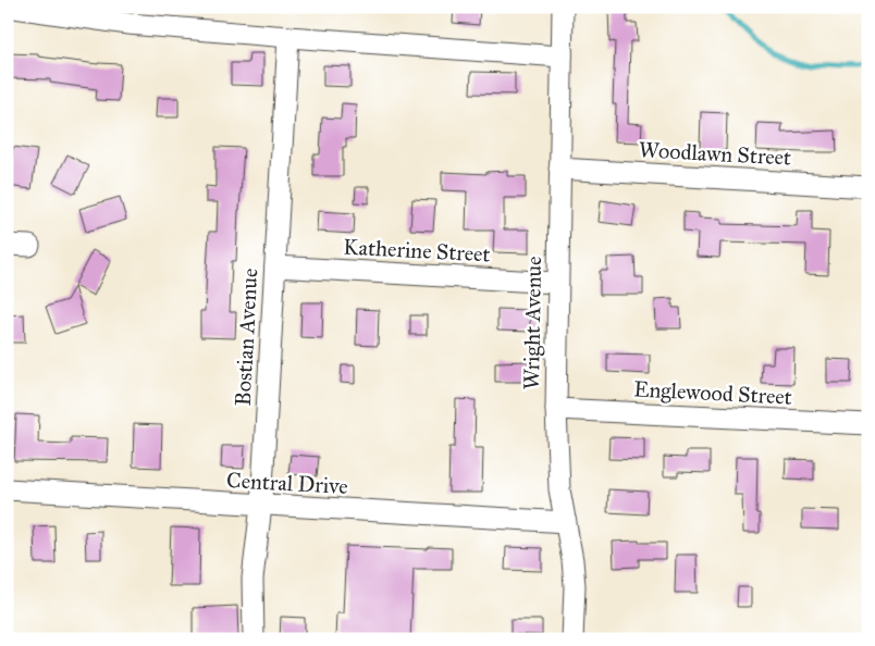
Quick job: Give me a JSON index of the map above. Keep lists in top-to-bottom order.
{
  "streets": {
    "street": [
      "Woodlawn Street",
      "Katherine Street",
      "Wright Avenue",
      "Bostian Avenue",
      "Englewood Street",
      "Central Drive"
    ]
  },
  "crossings": [
    ["Woodlawn Street", "Wright Avenue"],
    ["Katherine Street", "Wright Avenue"],
    ["Katherine Street", "Bostian Avenue"],
    ["Wright Avenue", "Englewood Street"],
    ["Wright Avenue", "Central Drive"],
    ["Bostian Avenue", "Central Drive"]
  ]
}
